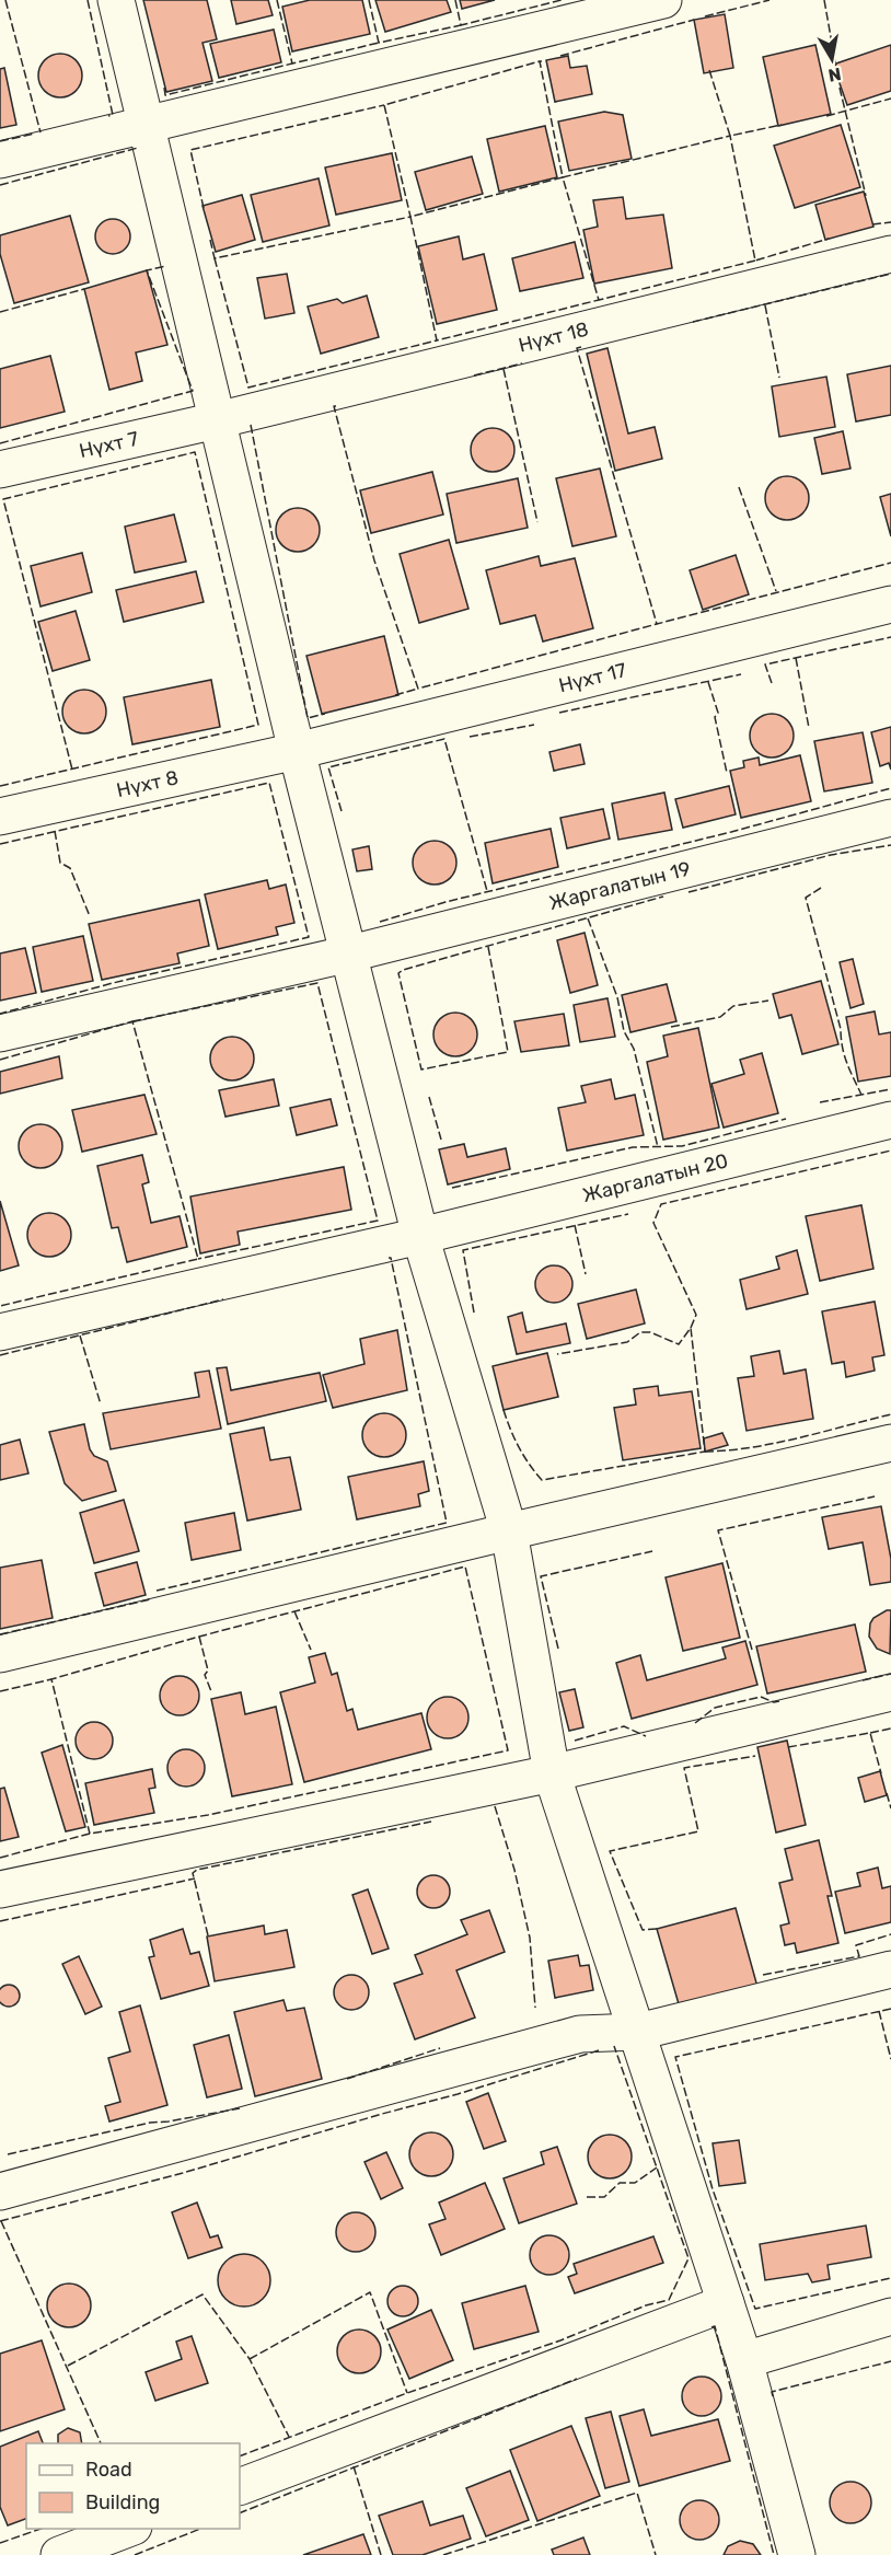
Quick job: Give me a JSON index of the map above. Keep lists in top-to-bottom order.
{
  "streets": {
    "street": [
      "Нүхт 18",
      "Нүхт 7",
      "Нүхт 17",
      "Нүхт 8",
      "Жаргалатын 19",
      "Жаргалатын 20"
    ]
  },
  "crossings": [
    ["Нүхт 18", "Нүхт 7"],
    ["Нүхт 17", "Нүхт 8"]
  ],
  "legend": ["Road", "Building"],
  "north": "bottom"
}
